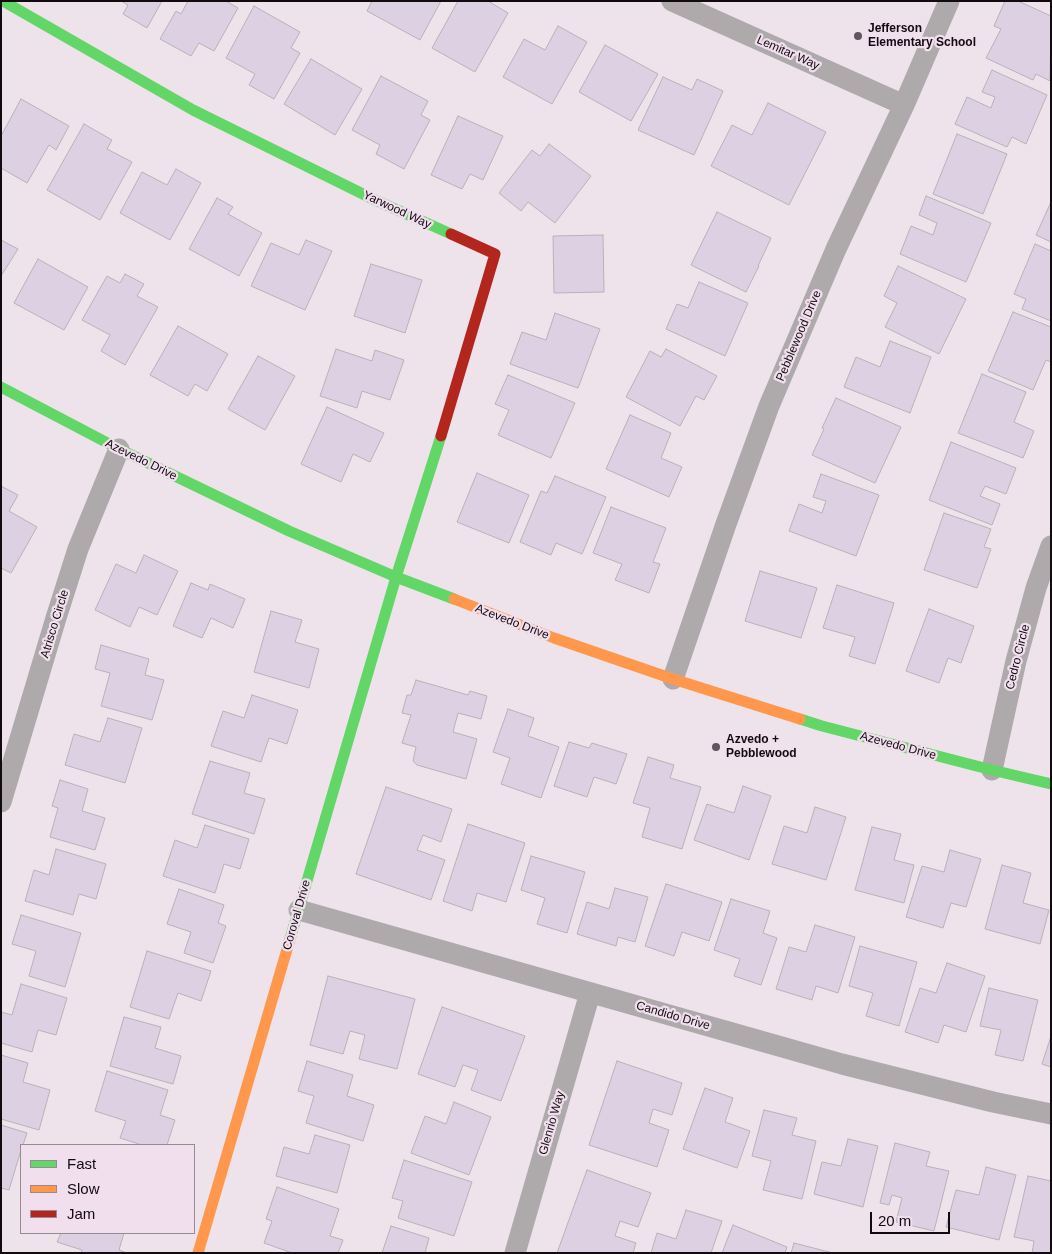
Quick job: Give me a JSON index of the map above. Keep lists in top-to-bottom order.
{
  "streets": {
    "street": [
      "Lemitar Way",
      "Yarwood Way",
      "Pebblewood Drive",
      "Azevedo Drive",
      "Atrisco Circle",
      "Cedro Circle",
      "Coroval Drive",
      "Candido Drive",
      "Glenrio Way"
    ]
  },
  "crossings": [
    ["Lemitar Way", "Pebblewood Drive"],
    ["Yarwood Way", "Azevedo Drive"],
    ["Yarwood Way", "Coroval Drive"],
    ["Pebblewood Drive", "Azevedo Drive"],
    ["Azevedo Drive", "Atrisco Circle"],
    ["Azevedo Drive", "Cedro Circle"],
    ["Azevedo Drive", "Coroval Drive"],
    ["Coroval Drive", "Candido Drive"],
    ["Candido Drive", "Glenrio Way"]
  ],
  "places": ["Jefferson Elementary School", "Azvedo + Pebblewood"],
  "legend": ["Fast", "Slow", "Jam"],
  "scale_bar": "20 m"
}
